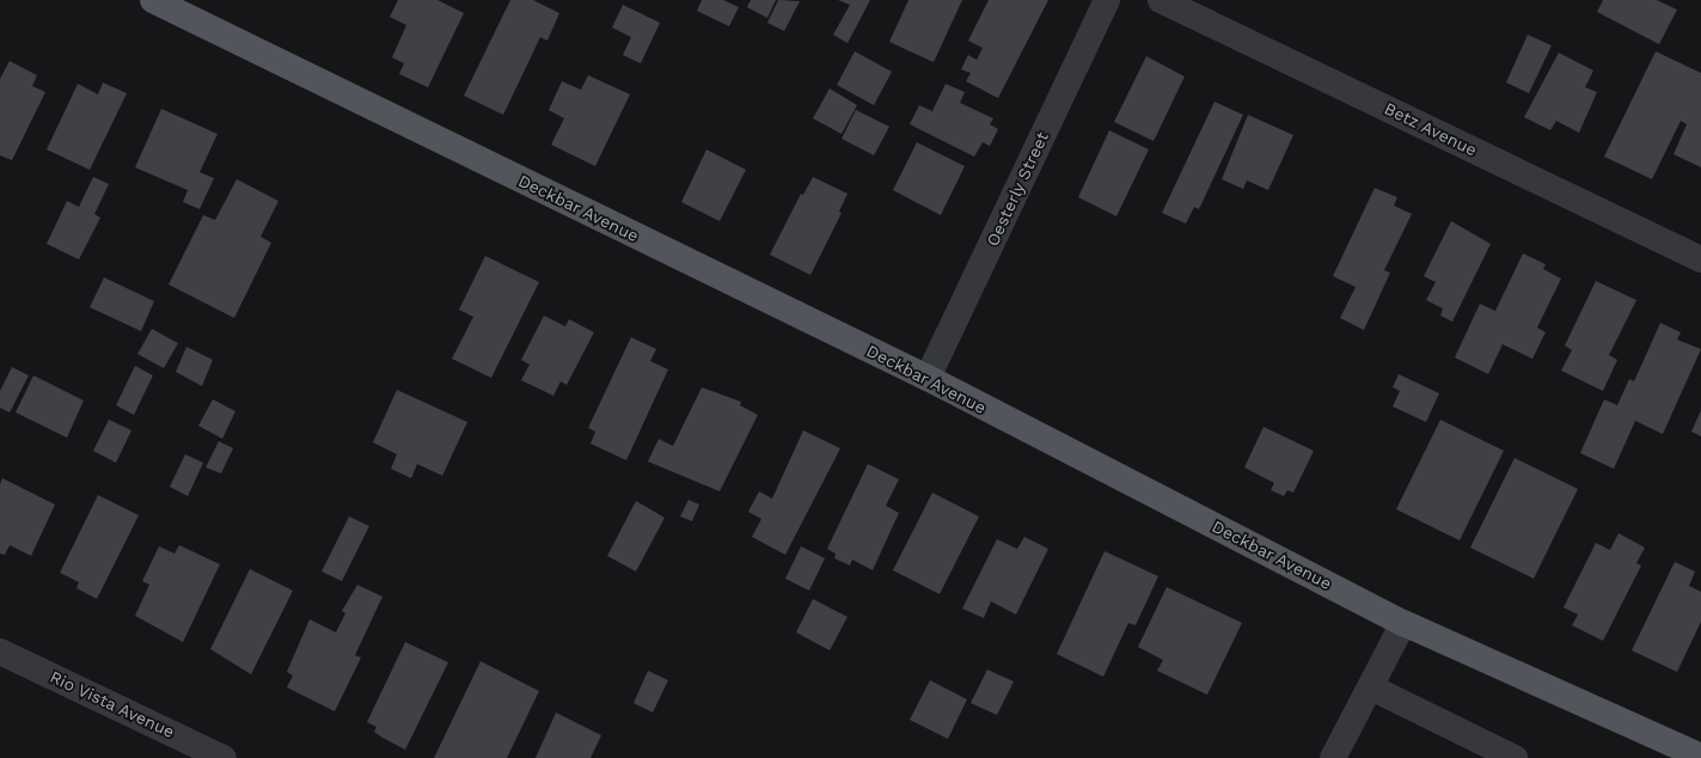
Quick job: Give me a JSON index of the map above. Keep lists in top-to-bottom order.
{
  "streets": {
    "main road": ["Deckbar Avenue"],
    "street": ["Betz Avenue", "Oesterly Street", "Rio Vista Avenue"]
  },
  "crossings": [
    ["Oesterly Street", "Deckbar Avenue"]
  ]
}
